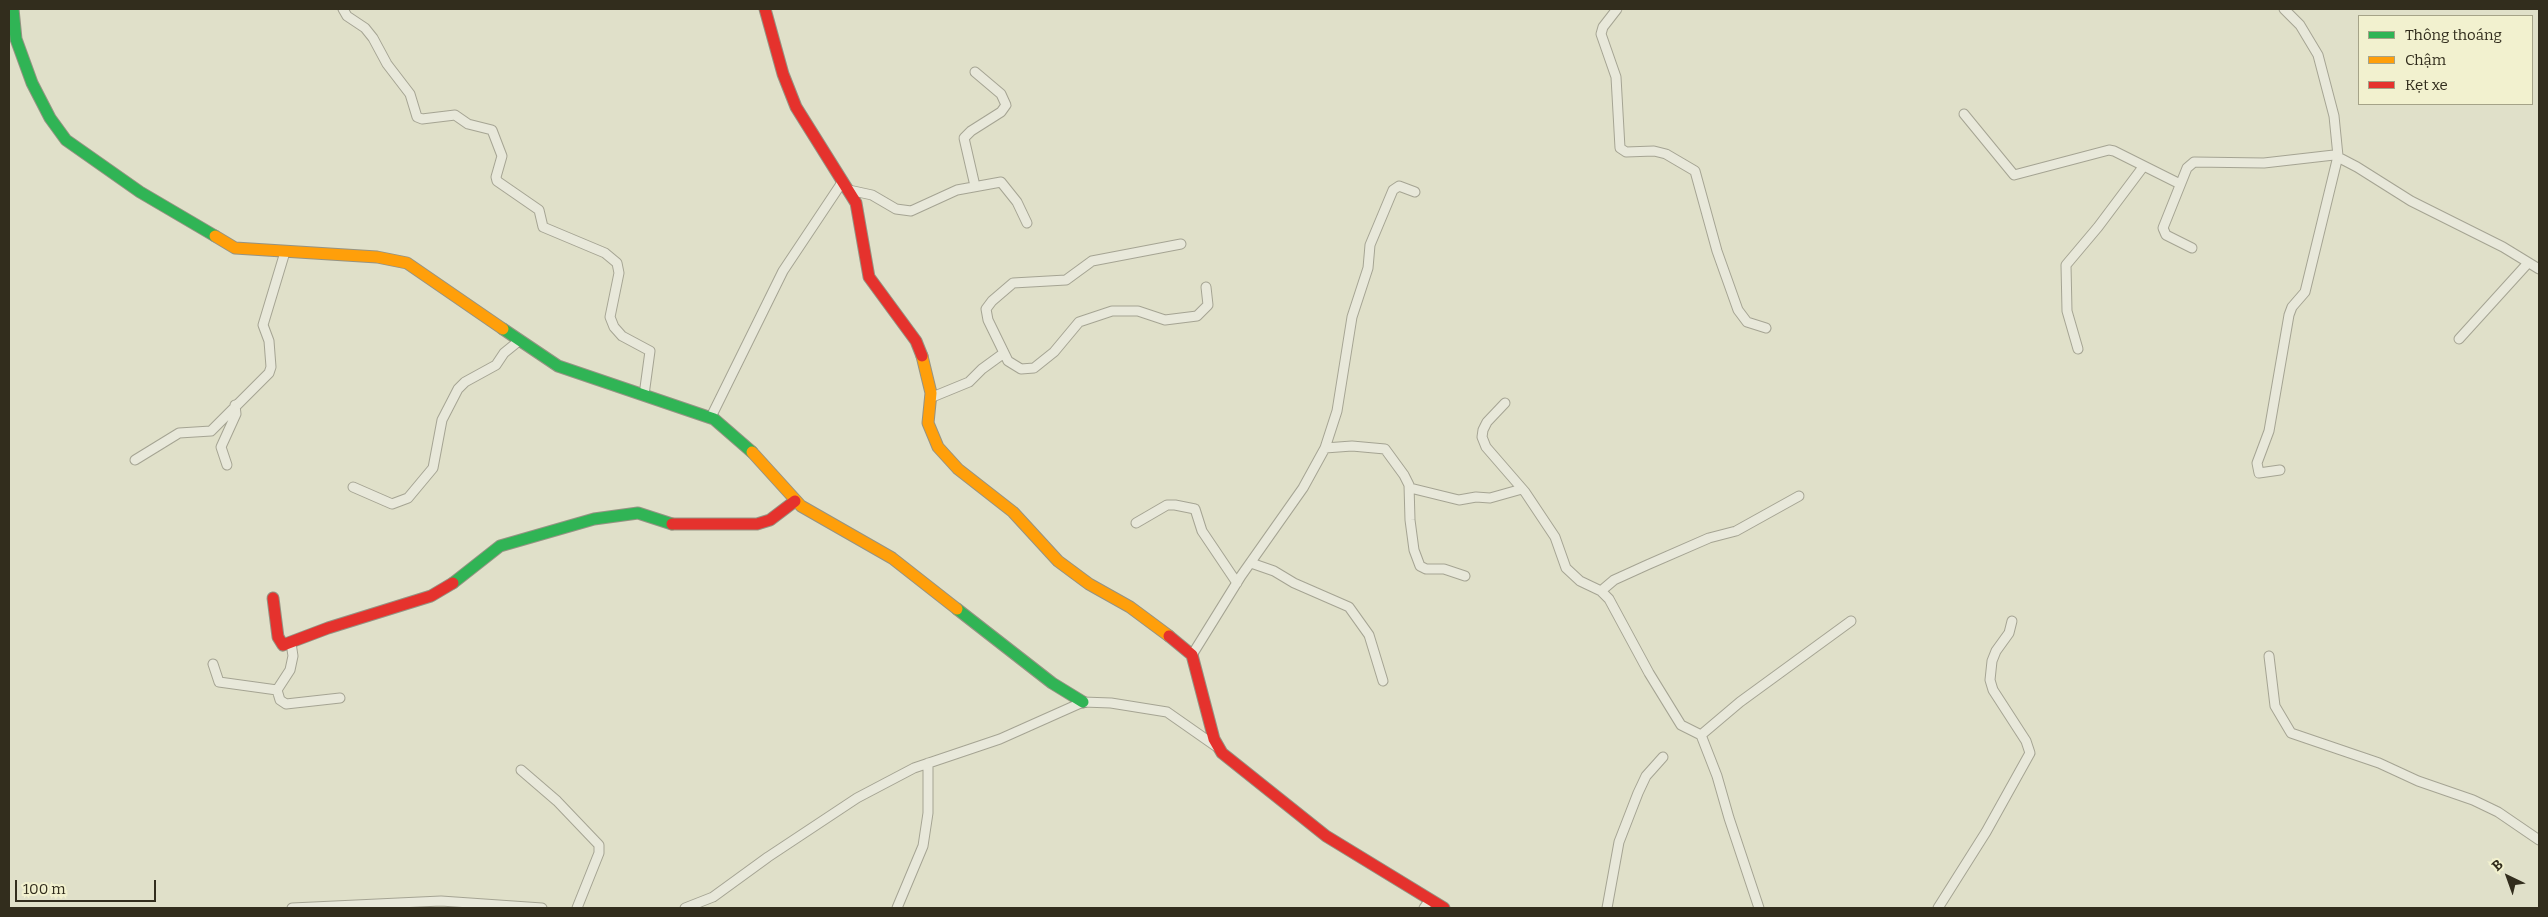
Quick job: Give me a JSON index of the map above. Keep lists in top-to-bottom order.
{
  "legend": ["Thông thoáng", "Chậm", "Kẹt xe"],
  "scale_bar": "100 m",
  "north": "top left"
}
